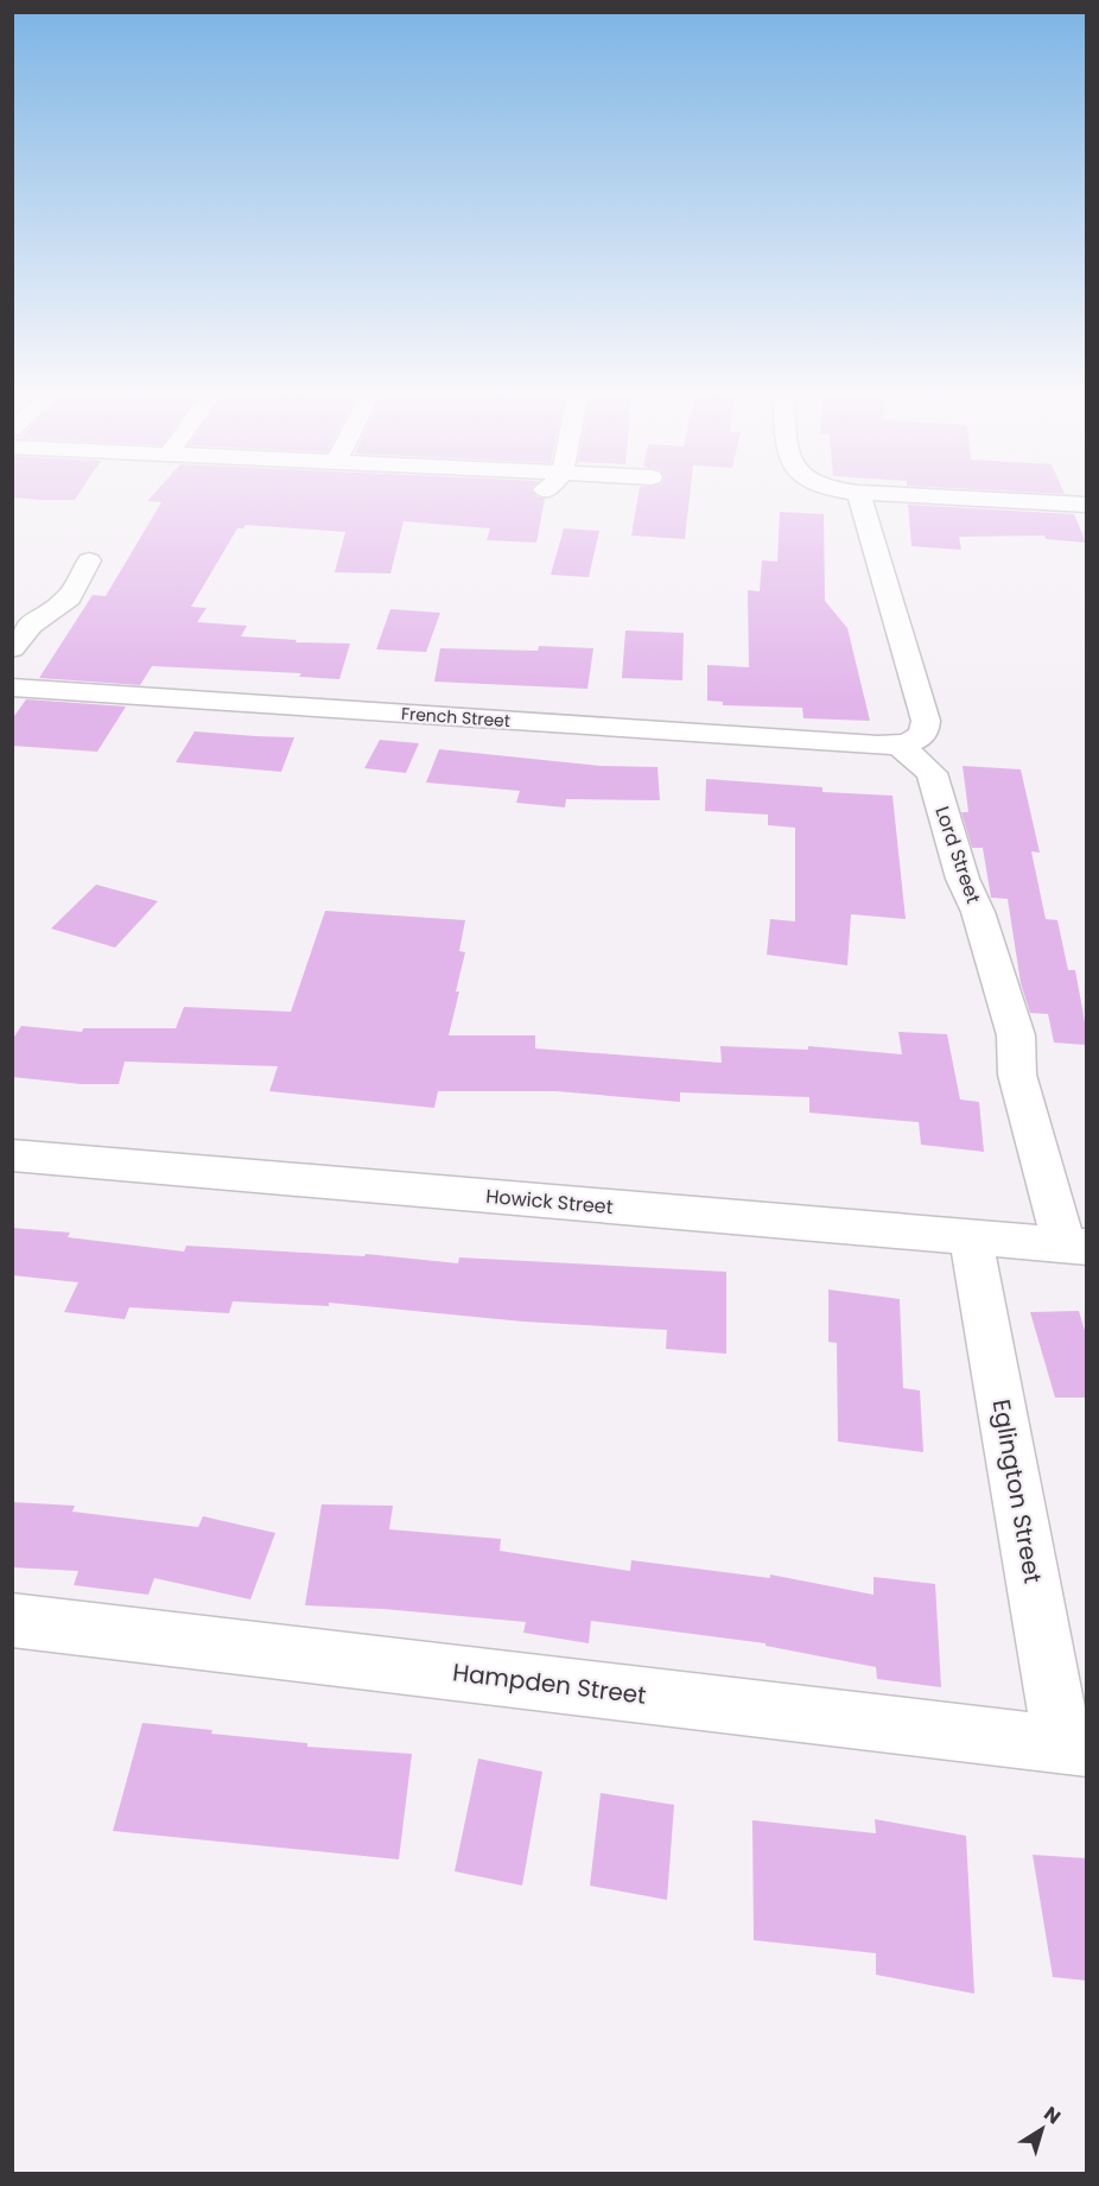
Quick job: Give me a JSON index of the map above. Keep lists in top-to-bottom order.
{
  "streets": {
    "street": [
      "French Street",
      "Lord Street",
      "Howick Street",
      "Eglington Street",
      "Hampden Street"
    ]
  },
  "crossings": [
    ["French Street", "Lord Street"],
    ["Lord Street", "Howick Street"],
    ["Howick Street", "Eglington Street"],
    ["Eglington Street", "Hampden Street"]
  ],
  "north": "top right"
}
